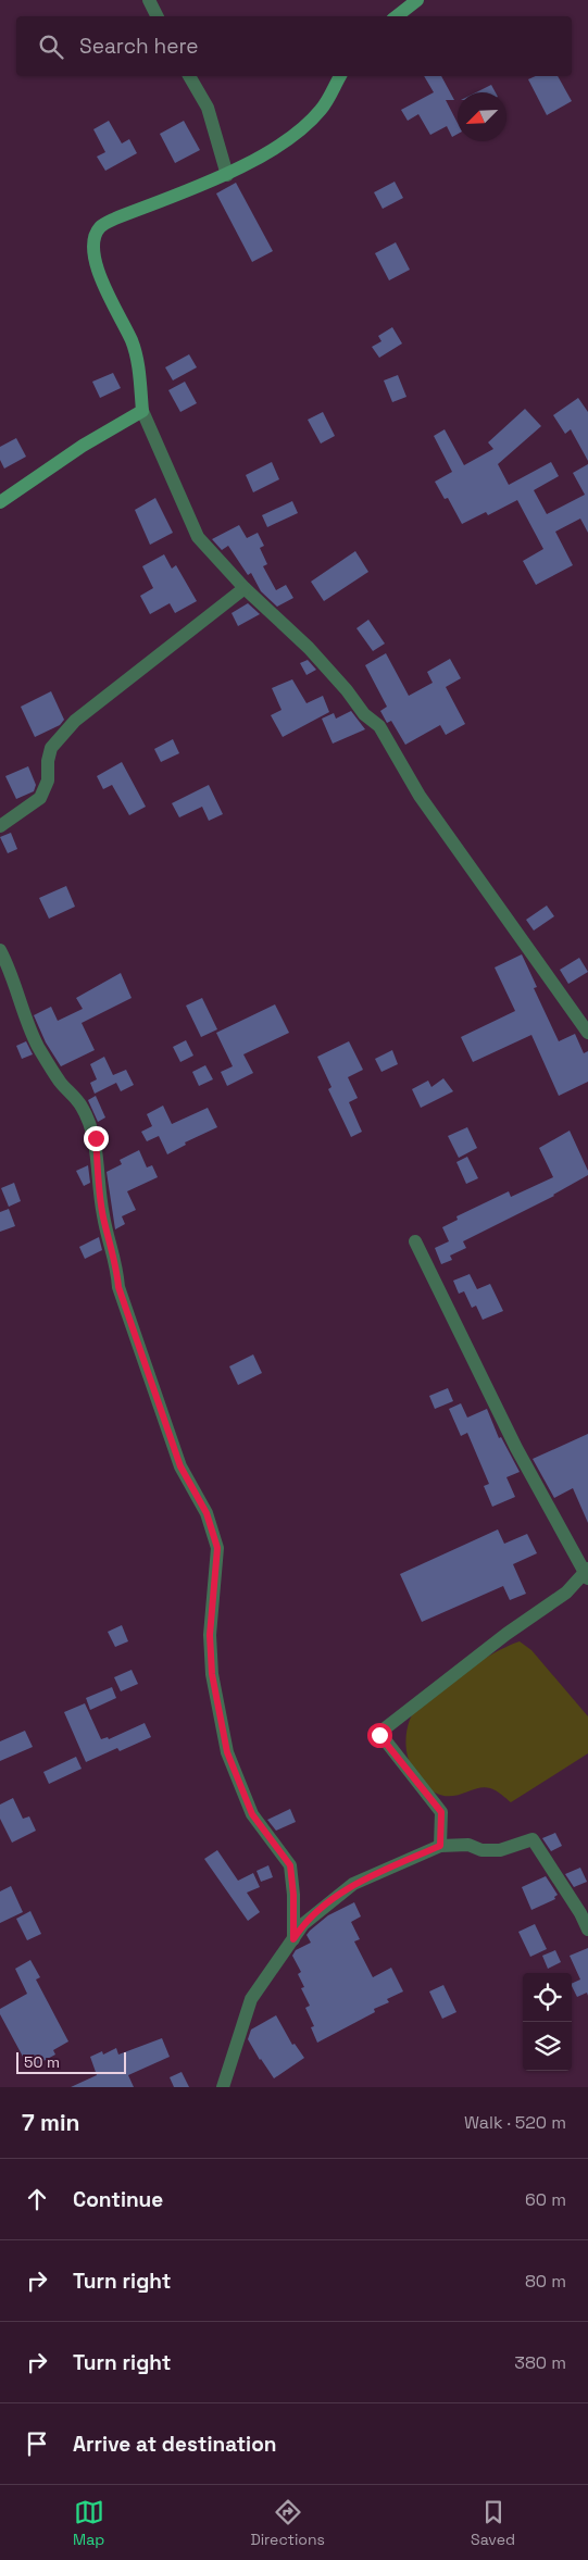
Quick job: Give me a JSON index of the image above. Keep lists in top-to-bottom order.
{
  "scale_bar": "50 m",
  "north": "bottom left",
  "page": {
    "search": "Search here",
    "scale": "50 m",
    "heading": ["7 min", "Walk · 520 m"],
    "list": [
      ["Continue", "60 m"],
      ["Turn right", "80 m"],
      ["Turn right", "380 m"],
      "Arrive at destination"
    ],
    "nav": ["Map", "Directions", "Saved"]
  }
}
